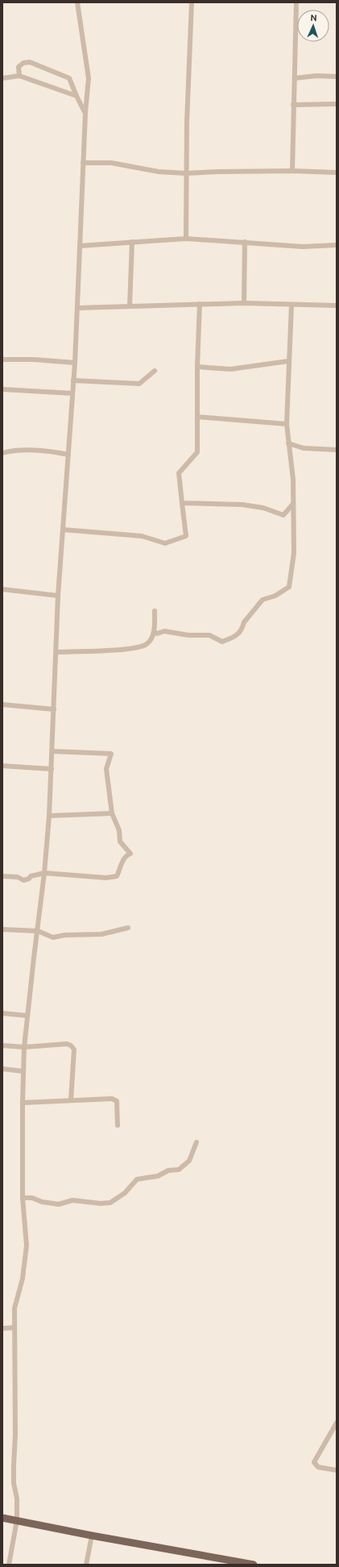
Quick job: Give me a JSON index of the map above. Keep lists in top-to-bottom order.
{
  "north": "top"
}
